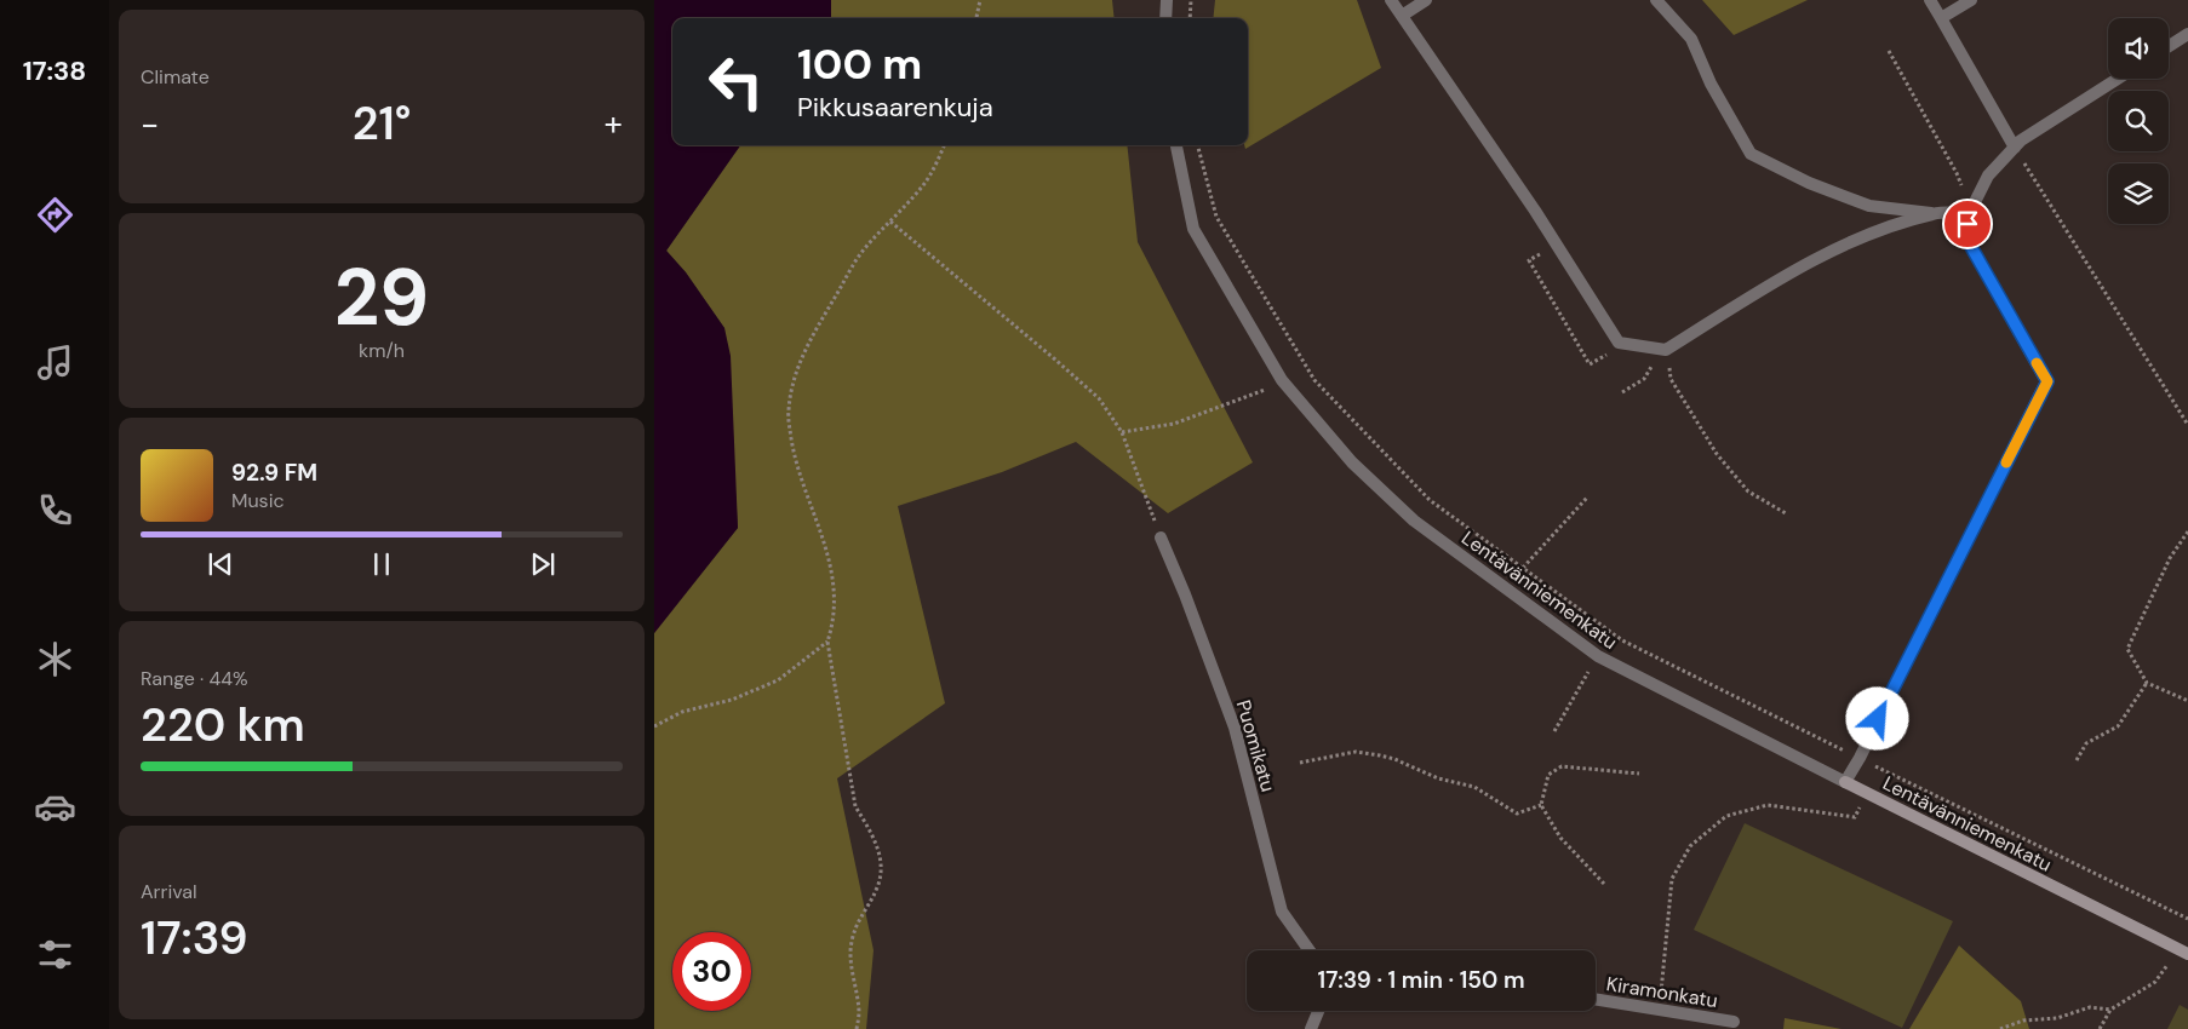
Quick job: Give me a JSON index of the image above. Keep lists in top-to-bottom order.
{
  "streets": {
    "street": ["Lentävänniemenkatu", "Puomikatu", "Kiramonkatu"]
  },
  "page": {
    "tabs": "17:38",
    "tile": [
      "Climate",
      ["29", "km/h"],
      ["Range · 44%", "220 km"],
      ["Arrival", "17:39"]
    ],
    "turn": ["100 m", "Pikkusaarenkuja"],
    "heat": ["−", "21°", "+"],
    "song": ["92.9 FM", "Music"],
    "limit": "30",
    "trip": "17:39 · 1 min · 150 m"
  }
}
